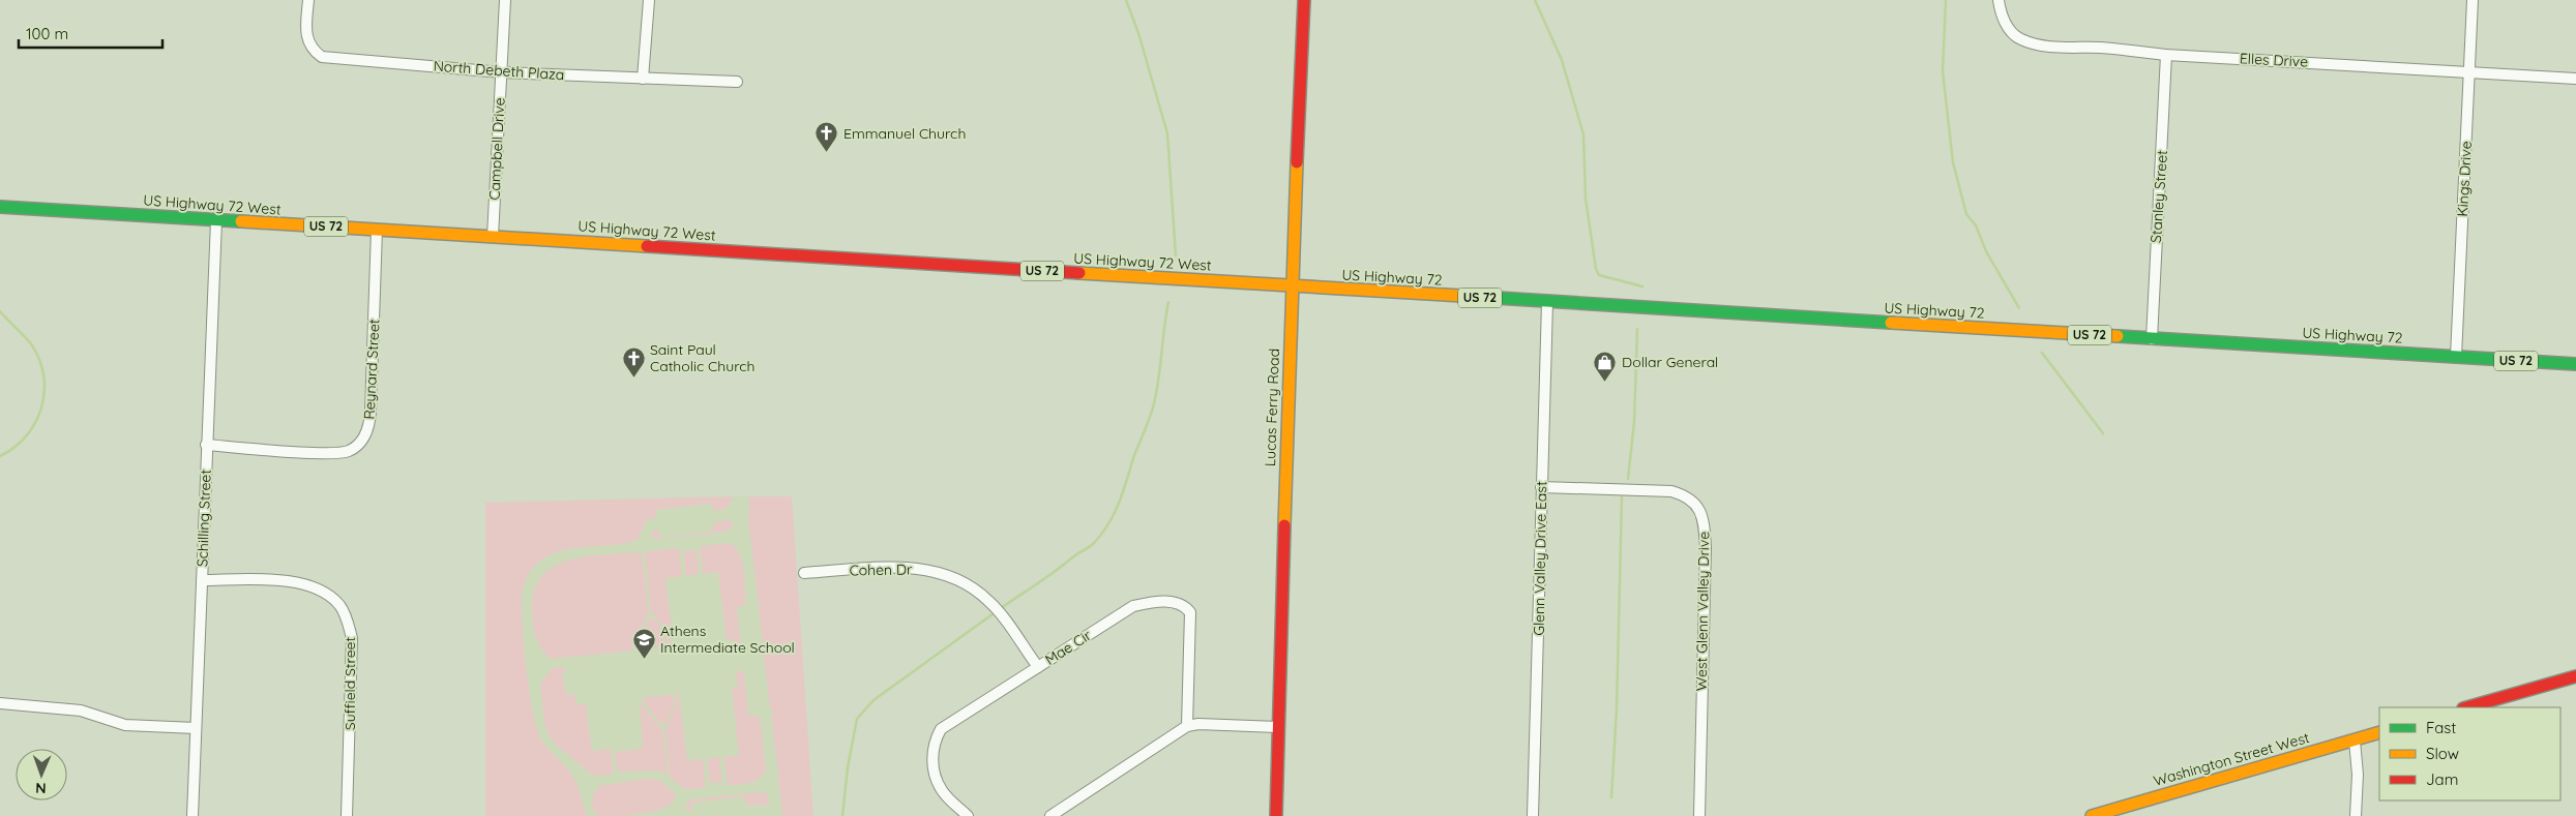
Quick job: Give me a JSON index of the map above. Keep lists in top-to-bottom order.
{
  "streets": {
    "main road": [
      "US Highway 72 West",
      "US 72",
      "US Highway 72",
      "Lucas Ferry Road",
      "Washington Street West"
    ],
    "street": [
      "Elles Drive",
      "North Debeth Plaza",
      "Campbell Drive",
      "Kings Drive",
      "Stanley Street",
      "Reynard Street",
      "Schilling Street",
      "Glenn Valley Drive East",
      "Cohen Dr",
      "West Glenn Valley Drive",
      "Mae Cir",
      "Suffield Street"
    ]
  },
  "crossings": [
    ["Elles Drive", "Kings Drive"],
    ["Elles Drive", "Stanley Street"],
    ["North Debeth Plaza", "Campbell Drive"],
    ["Campbell Drive", "US Highway 72 West"],
    ["Kings Drive", "US Highway 72"],
    ["Stanley Street", "US Highway 72"],
    ["US Highway 72 West", "US Highway 72"],
    ["US Highway 72 West", "Reynard Street"],
    ["US Highway 72 West", "Lucas Ferry Road"],
    ["US Highway 72 West", "Schilling Street"],
    ["US Highway 72", "Lucas Ferry Road"],
    ["US Highway 72", "Glenn Valley Drive East"],
    ["Reynard Street", "Schilling Street"],
    ["Schilling Street", "Suffield Street"],
    ["Glenn Valley Drive East", "West Glenn Valley Drive"],
    ["Cohen Dr", "Mae Cir"]
  ],
  "places": {
    "church": ["Emmanuel Church", "Saint Paul Catholic Church"],
    "shop": ["Dollar General"],
    "school or university": ["Athens Intermediate School"]
  },
  "legend": ["Fast", "Slow", "Jam"],
  "scale_bar": "100 m",
  "north": "bottom"
}
